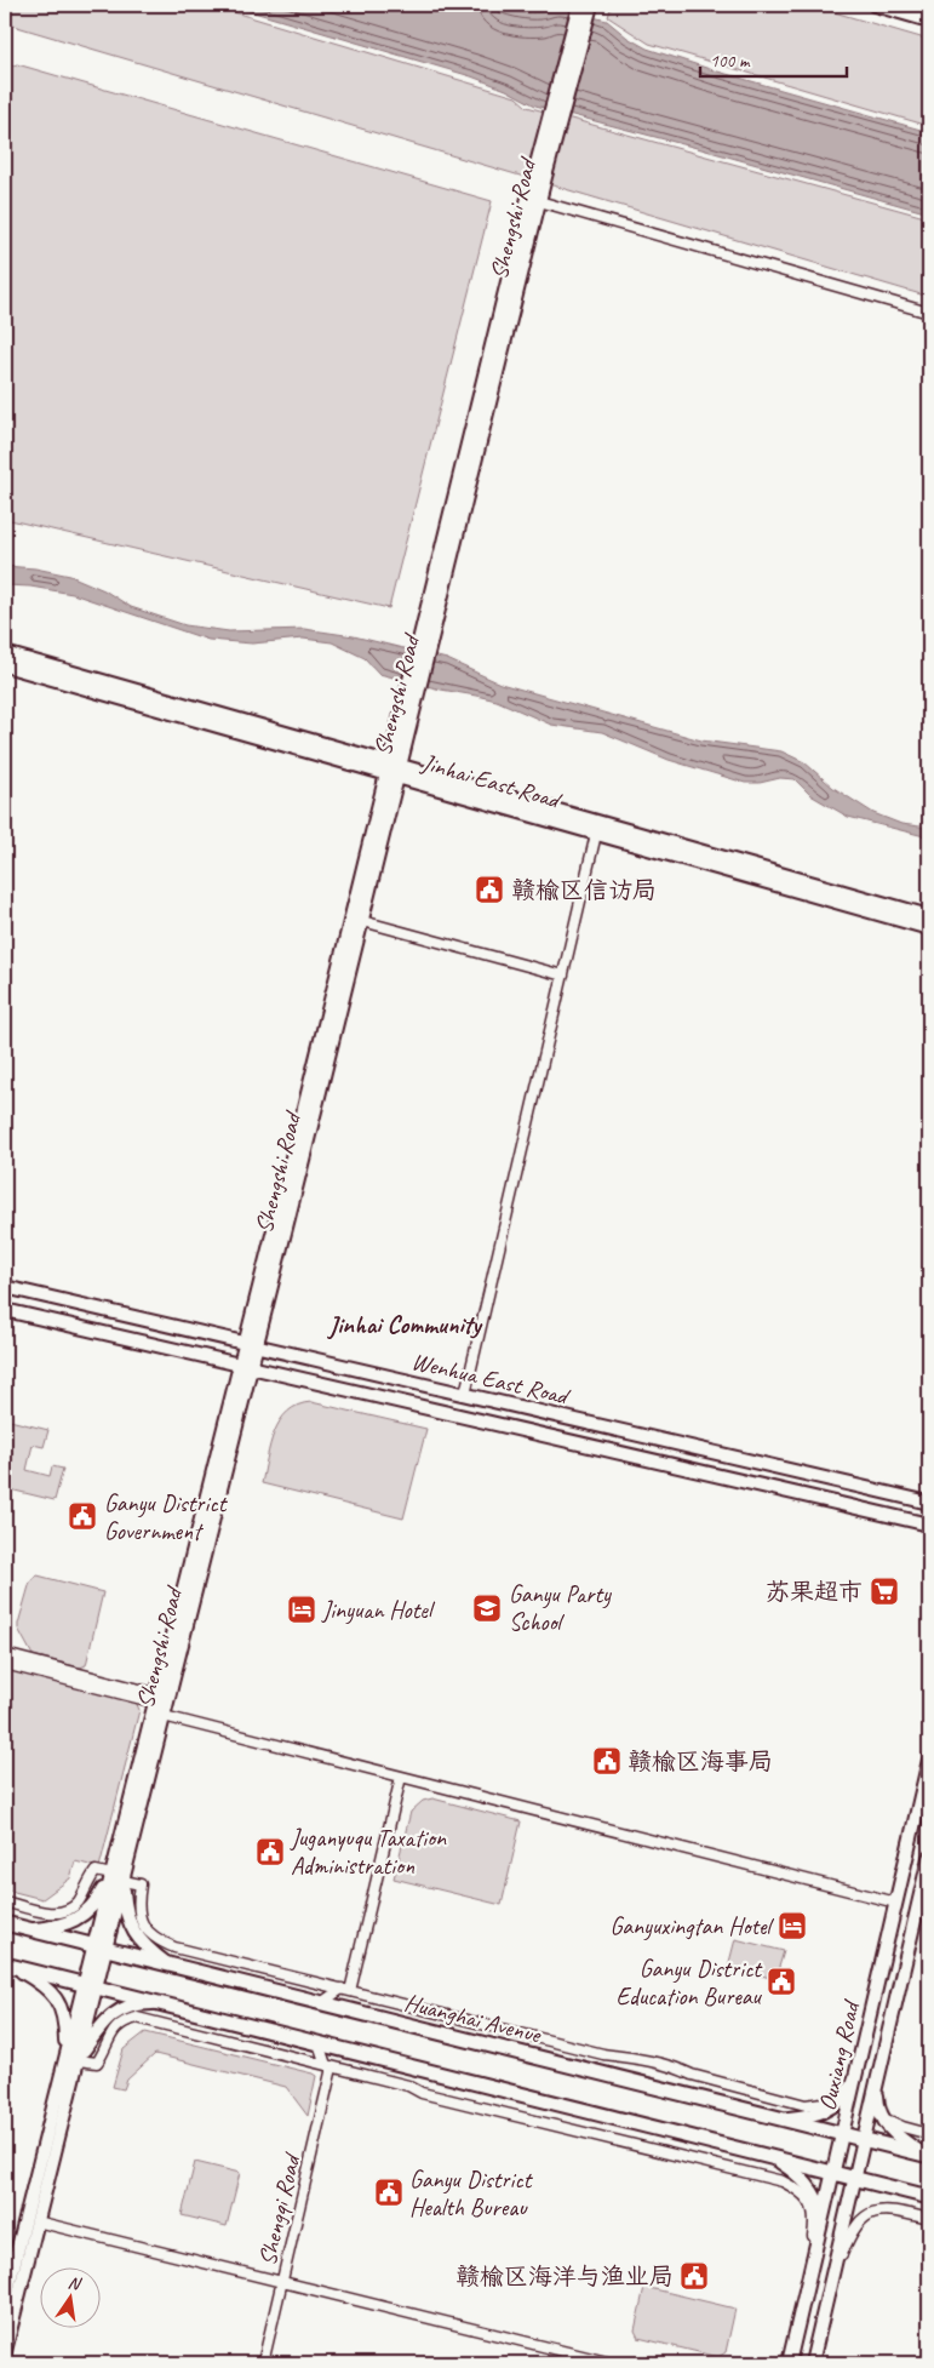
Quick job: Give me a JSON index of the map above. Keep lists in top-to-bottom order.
{
  "streets": {
    "main road": [
      "Shengshi Road",
      "Jinhai East Road",
      "Wenhua East Road",
      "Huanghai Avenue",
      "Ouxiang Road"
    ],
    "street": ["Shengqi Road"]
  },
  "crossings": [
    ["Shengshi Road", "Jinhai East Road"],
    ["Shengshi Road", "Wenhua East Road"],
    ["Shengshi Road", "Huanghai Avenue"],
    ["Huanghai Avenue", "Ouxiang Road"]
  ],
  "districts": ["Jinhai Community"],
  "places": {
    "public building": [
      "赣榆区信访局",
      "Ganyu District Government",
      "赣榆区海事局",
      "Juganyuqu Taxation Administration",
      "Ganyu District Education Bureau",
      "Ganyu District Health Bureau",
      "赣榆区海洋与渔业局"
    ],
    "supermarket": ["苏果超市"],
    "school or university": ["Ganyu Party School"],
    "hotel": ["Jinyuan Hotel", "Ganyuxingtan Hotel"]
  },
  "scale_bar": "100 m",
  "north": "top"
}
